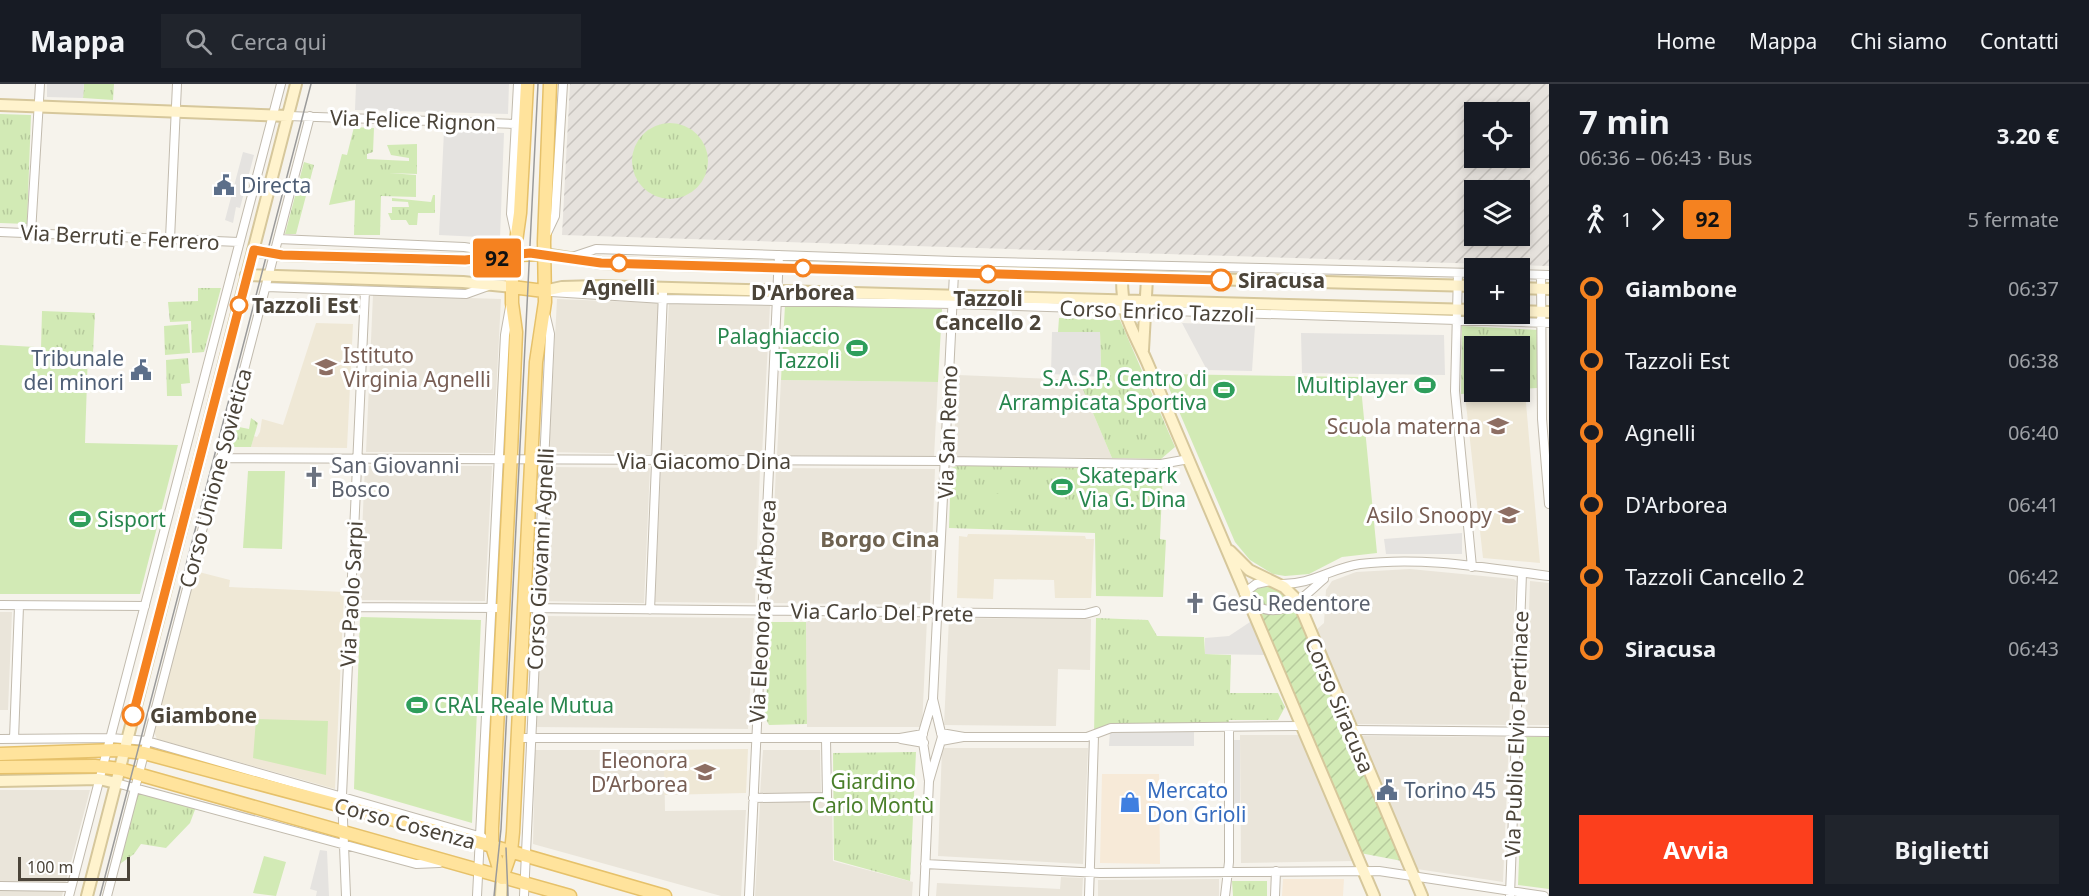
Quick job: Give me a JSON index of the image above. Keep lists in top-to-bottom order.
{
  "streets": {
    "main road": ["Corso Giovanni Agnelli", "Corso Cosenza"],
    "street": [
      "Via Felice Rignon",
      "Via Berruti e Ferrero",
      "Corso Enrico Tazzoli",
      "Via San Remo",
      "Via Giacomo Dina",
      "Corso Unione Sovietica",
      "Via Paolo Sarpi",
      "Via Eleonora d'Arborea",
      "Via Carlo Del Prete",
      "Corso Siracusa",
      "Via Publio Elvio Pertinace"
    ]
  },
  "crossings": [
    ["Via Felice Rignon", "Corso Unione Sovietica"],
    ["Via Berruti e Ferrero", "Corso Unione Sovietica"],
    ["Corso Enrico Tazzoli", "Via San Remo"],
    ["Corso Enrico Tazzoli", "Corso Giovanni Agnelli"],
    ["Corso Enrico Tazzoli", "Via Eleonora d'Arborea"],
    ["Corso Enrico Tazzoli", "Corso Siracusa"],
    ["Via San Remo", "Via Giacomo Dina"],
    ["Via San Remo", "Via Carlo Del Prete"],
    ["Via Giacomo Dina", "Corso Unione Sovietica"],
    ["Via Giacomo Dina", "Corso Giovanni Agnelli"],
    ["Via Giacomo Dina", "Via Paolo Sarpi"],
    ["Via Giacomo Dina", "Via Eleonora d'Arborea"],
    ["Via Giacomo Dina", "Corso Siracusa"],
    ["Corso Unione Sovietica", "Corso Cosenza"],
    ["Corso Giovanni Agnelli", "Via Carlo Del Prete"],
    ["Corso Giovanni Agnelli", "Corso Cosenza"],
    ["Via Paolo Sarpi", "Corso Cosenza"],
    ["Via Eleonora d'Arborea", "Via Carlo Del Prete"]
  ],
  "districts": ["Borgo Cina"],
  "parks": ["Giardino Carlo Montù"],
  "places": {
    "public building": ["Directa", "Tribunale dei minori", "Torino 45"],
    "other": [
      "Agnelli",
      "D'Arborea",
      "Tazzoli Cancello 2",
      "Siracusa",
      "Tazzoli Est",
      "Giambone"
    ],
    "sports": [
      "Palaghiaccio Tazzoli",
      "Multiplayer",
      "S.A.S.P. Centro di Arrampicata Sportiva",
      "Skatepark Via G. Dina",
      "Sisport",
      "CRAL Reale Mutua"
    ],
    "school or university": [
      "Istituto Virginia Agnelli",
      "Scuola materna",
      "Asilo Snoopy",
      "Eleonora D’Arborea"
    ],
    "church": ["San Giovanni Bosco", "Gesù Redentore"],
    "shop": ["Mercato Don Grioli"]
  },
  "lines": ["bus line 92"],
  "scale_bar": "100 m",
  "page": {
    "header": "Mappa",
    "search": "Cerca qui",
    "nav": [
      "Home",
      "Mappa",
      "Chi siamo",
      "Contatti"
    ],
    "on_map": "92",
    "heading": ["7 min", "06:36 – 06:43 · Bus", "3.20 €"],
    "map_buttons": ["+", "−"],
    "legs": ["1", "92", "5 fermate"],
    "list": [
      {
        "name": "Giambone",
        "value": "06:37"
      },
      {
        "name": "Tazzoli Est",
        "value": "06:38"
      },
      {
        "name": "Agnelli",
        "value": "06:40"
      },
      {
        "name": "D'Arborea",
        "value": "06:41"
      },
      {
        "name": "Tazzoli Cancello 2",
        "value": "06:42"
      },
      {
        "name": "Siracusa",
        "value": "06:43"
      }
    ],
    "buttons": ["Avvia", "Biglietti"],
    "scale": "100 m"
  }
}
